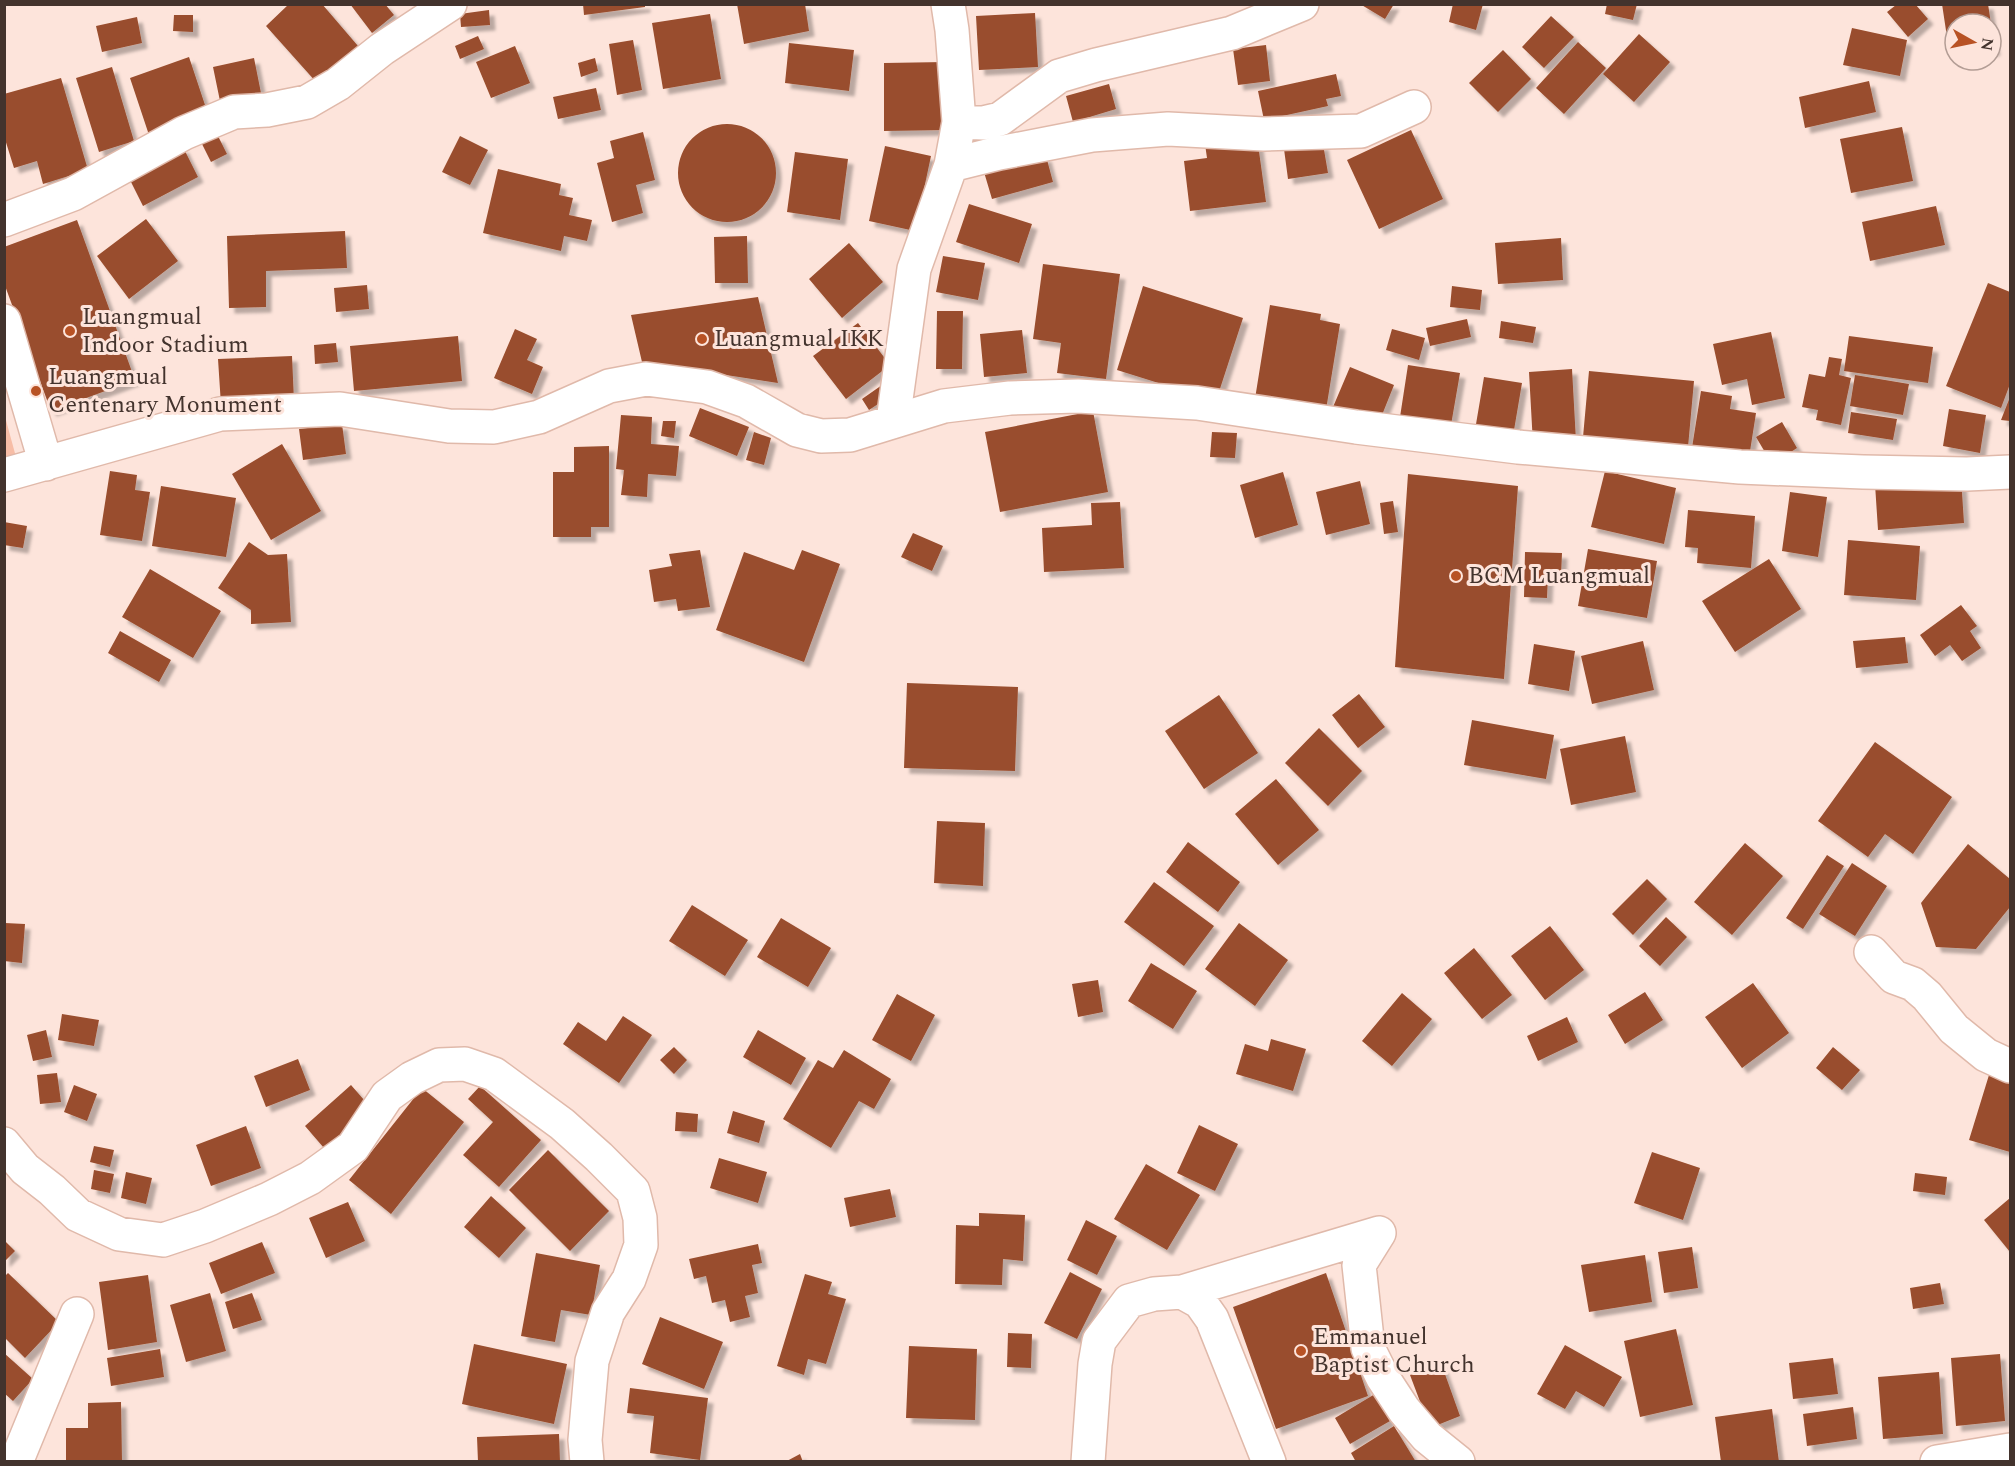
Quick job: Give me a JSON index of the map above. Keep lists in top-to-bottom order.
{
  "places": [
    "Luangmual Indoor Stadium",
    "Luangmual IKK",
    "Luangmual Centenary Monument",
    "BCM Luangmual",
    "Emmanuel Baptist Church"
  ],
  "north": "right"
}
